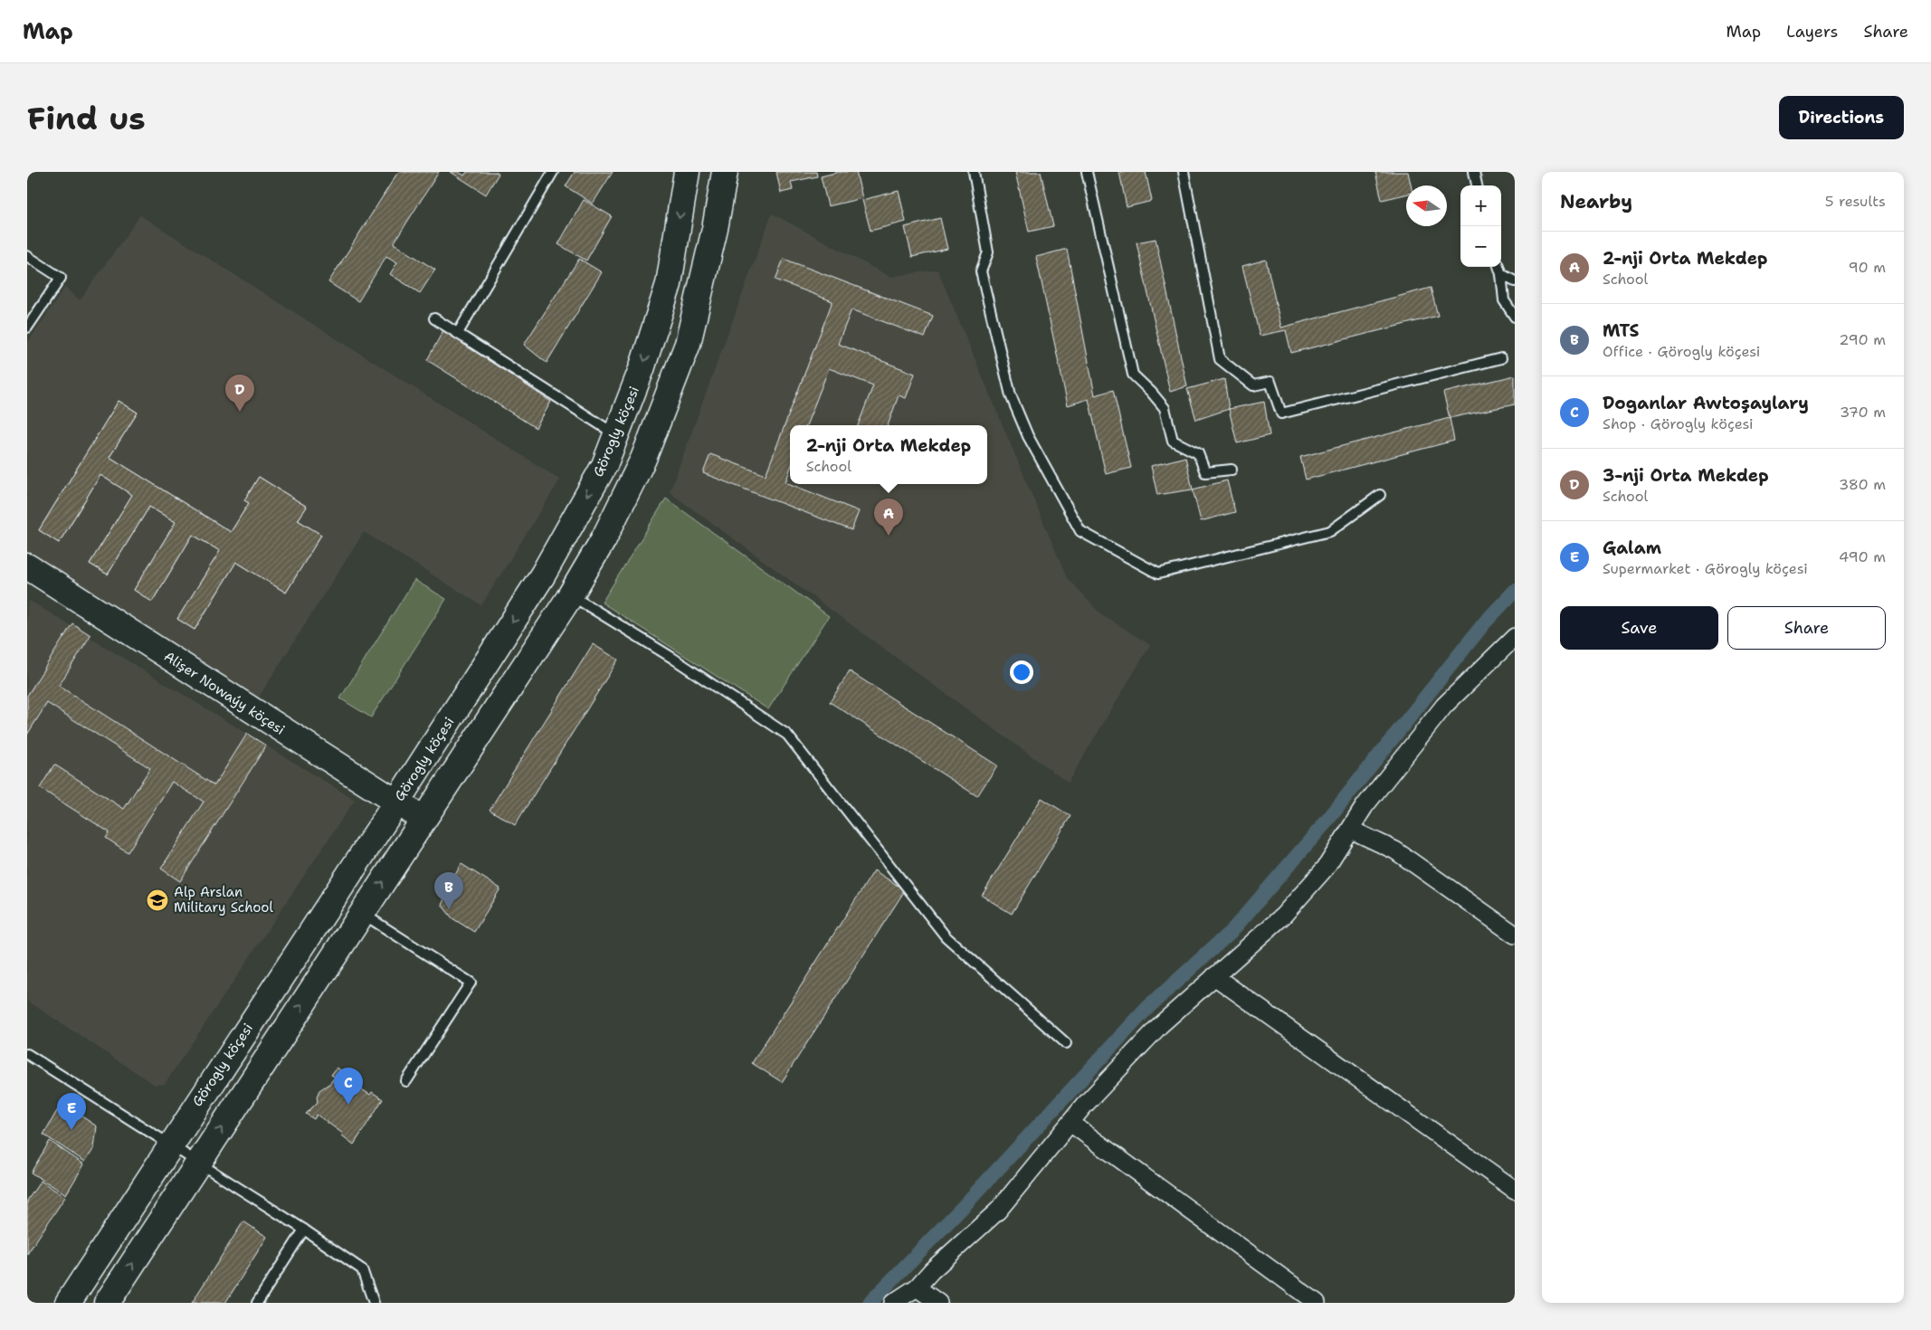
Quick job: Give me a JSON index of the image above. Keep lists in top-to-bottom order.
{
  "streets": {
    "main road": ["Görogly köçesi", "Alişer Nowaýy köçesi"]
  },
  "crossings": [
    ["Görogly köçesi", "Alişer Nowaýy köçesi"]
  ],
  "places": {
    "school or university": ["Alp Arslan Military School"]
  },
  "north": "left",
  "page": {
    "header": "Map",
    "nav": ["Map", "Layers", "Share"],
    "buttons": [
      "Directions",
      ["Save", "Share"]
    ],
    "title": "Find us",
    "heading": ["Nearby", "5 results"],
    "map_buttons": ["+", "−"],
    "list": [
      {
        "mark": "A",
        "name": "2-nji Orta Mekdep",
        "note": "School",
        "value": "90 m"
      },
      {
        "mark": "B",
        "name": "MTS",
        "note": "Office · Görogly köçesi",
        "value": "290 m"
      },
      {
        "mark": "C",
        "name": "Doganlar Awtoşaylary",
        "note": "Shop · Görogly köçesi",
        "value": "370 m"
      },
      {
        "mark": "D",
        "name": "3-nji Orta Mekdep",
        "note": "School",
        "value": "380 m"
      },
      {
        "mark": "E",
        "name": "Galam",
        "note": "Supermarket · Görogly köçesi",
        "value": "490 m"
      }
    ],
    "pins": [
      "D",
      "A",
      "B",
      "C",
      "E"
    ],
    "popup": ["2-nji Orta Mekdep", "School"]
  }
}
